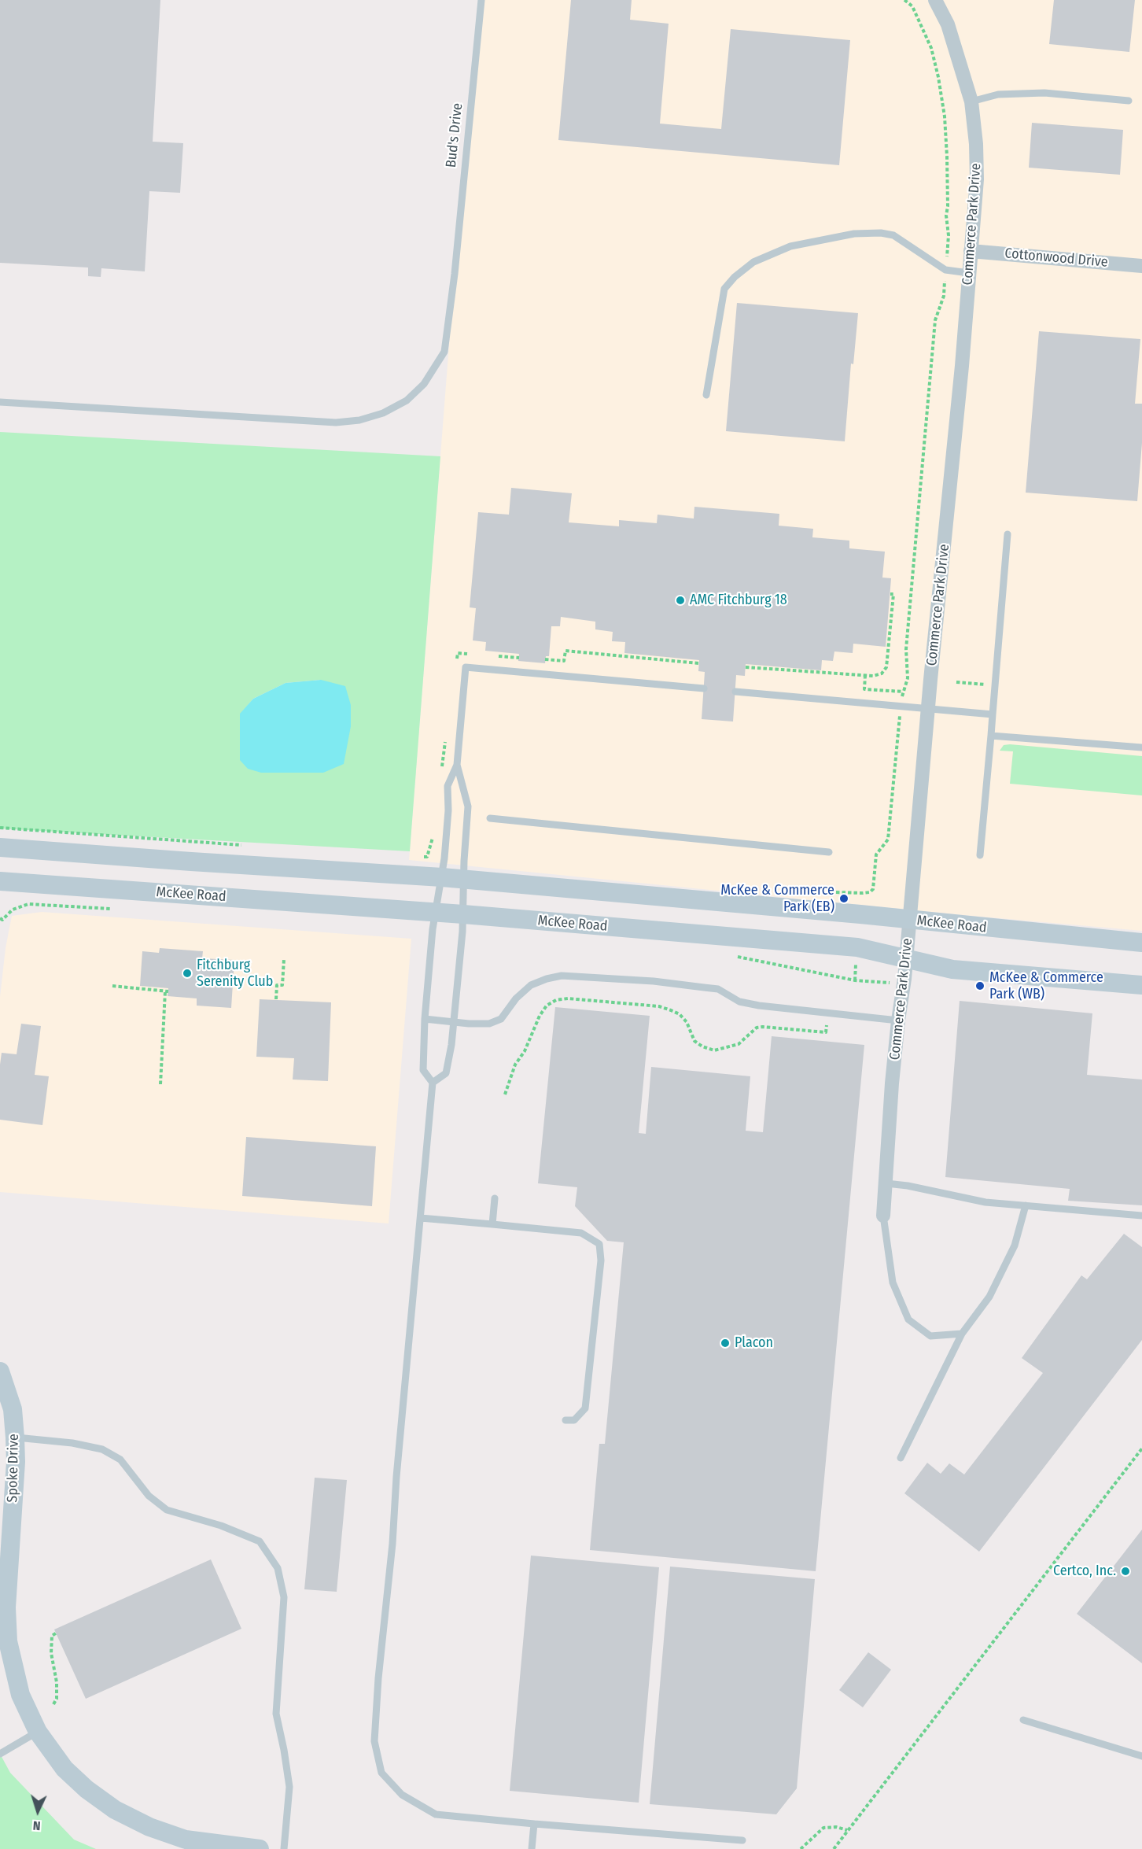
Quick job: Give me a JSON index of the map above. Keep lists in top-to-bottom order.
{
  "streets": {
    "main road": ["McKee Road", "Spoke Drive"],
    "street": ["Commerce Park Drive", "Cottonwood Drive"],
    "lane": ["Bud's Drive"]
  },
  "crossings": [
    ["Commerce Park Drive", "Cottonwood Drive"],
    ["Commerce Park Drive", "McKee Road"]
  ],
  "places": [
    "AMC Fitchburg 18",
    "McKee & Commerce Park (EB)",
    "Fitchburg Serenity Club",
    "McKee & Commerce Park (WB)",
    "Placon",
    "Certco, Inc."
  ],
  "north": "bottom"
}
